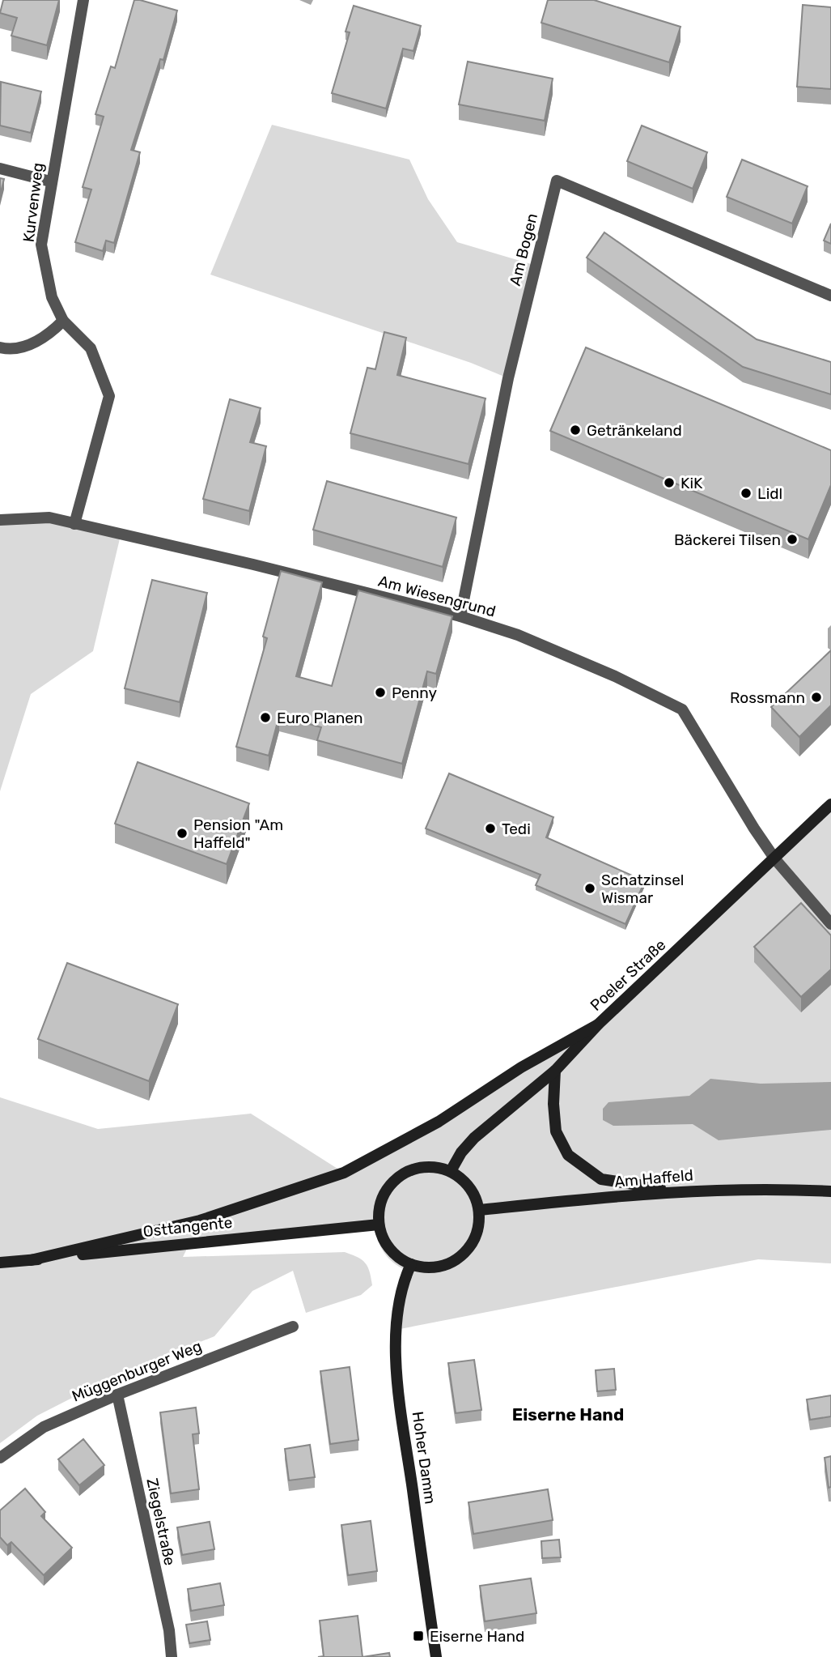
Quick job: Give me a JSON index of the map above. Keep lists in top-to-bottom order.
{
  "streets": {
    "main road": [
      "Poeler Straße",
      "Am Haffeld",
      "Osttangente",
      "Hoher Damm"
    ],
    "street": [
      "Kurvenweg",
      "Am Bogen",
      "Am Wiesengrund",
      "Müggenburger Weg",
      "Ziegelstraße"
    ]
  },
  "crossings": [
    ["Kurvenweg", "Am Wiesengrund"],
    ["Am Bogen", "Am Wiesengrund"],
    ["Am Wiesengrund", "Poeler Straße"],
    ["Poeler Straße", "Am Haffeld"],
    ["Poeler Straße", "Osttangente"],
    ["Poeler Straße", "Hoher Damm"],
    ["Am Haffeld", "Osttangente"],
    ["Am Haffeld", "Hoher Damm"],
    ["Osttangente", "Hoher Damm"],
    ["Müggenburger Weg", "Ziegelstraße"]
  ],
  "districts": ["Eiserne Hand"],
  "places": {
    "other": [
      "Getränkeland",
      "KiK",
      "Lidl",
      "Bäckerei Tilsen",
      "Penny",
      "Rossmann",
      "Euro Planen",
      "Tedi",
      "Pension \"Am Haffeld\"",
      "Schatzinsel Wismar"
    ],
    "transit": ["Eiserne Hand"]
  }
}
